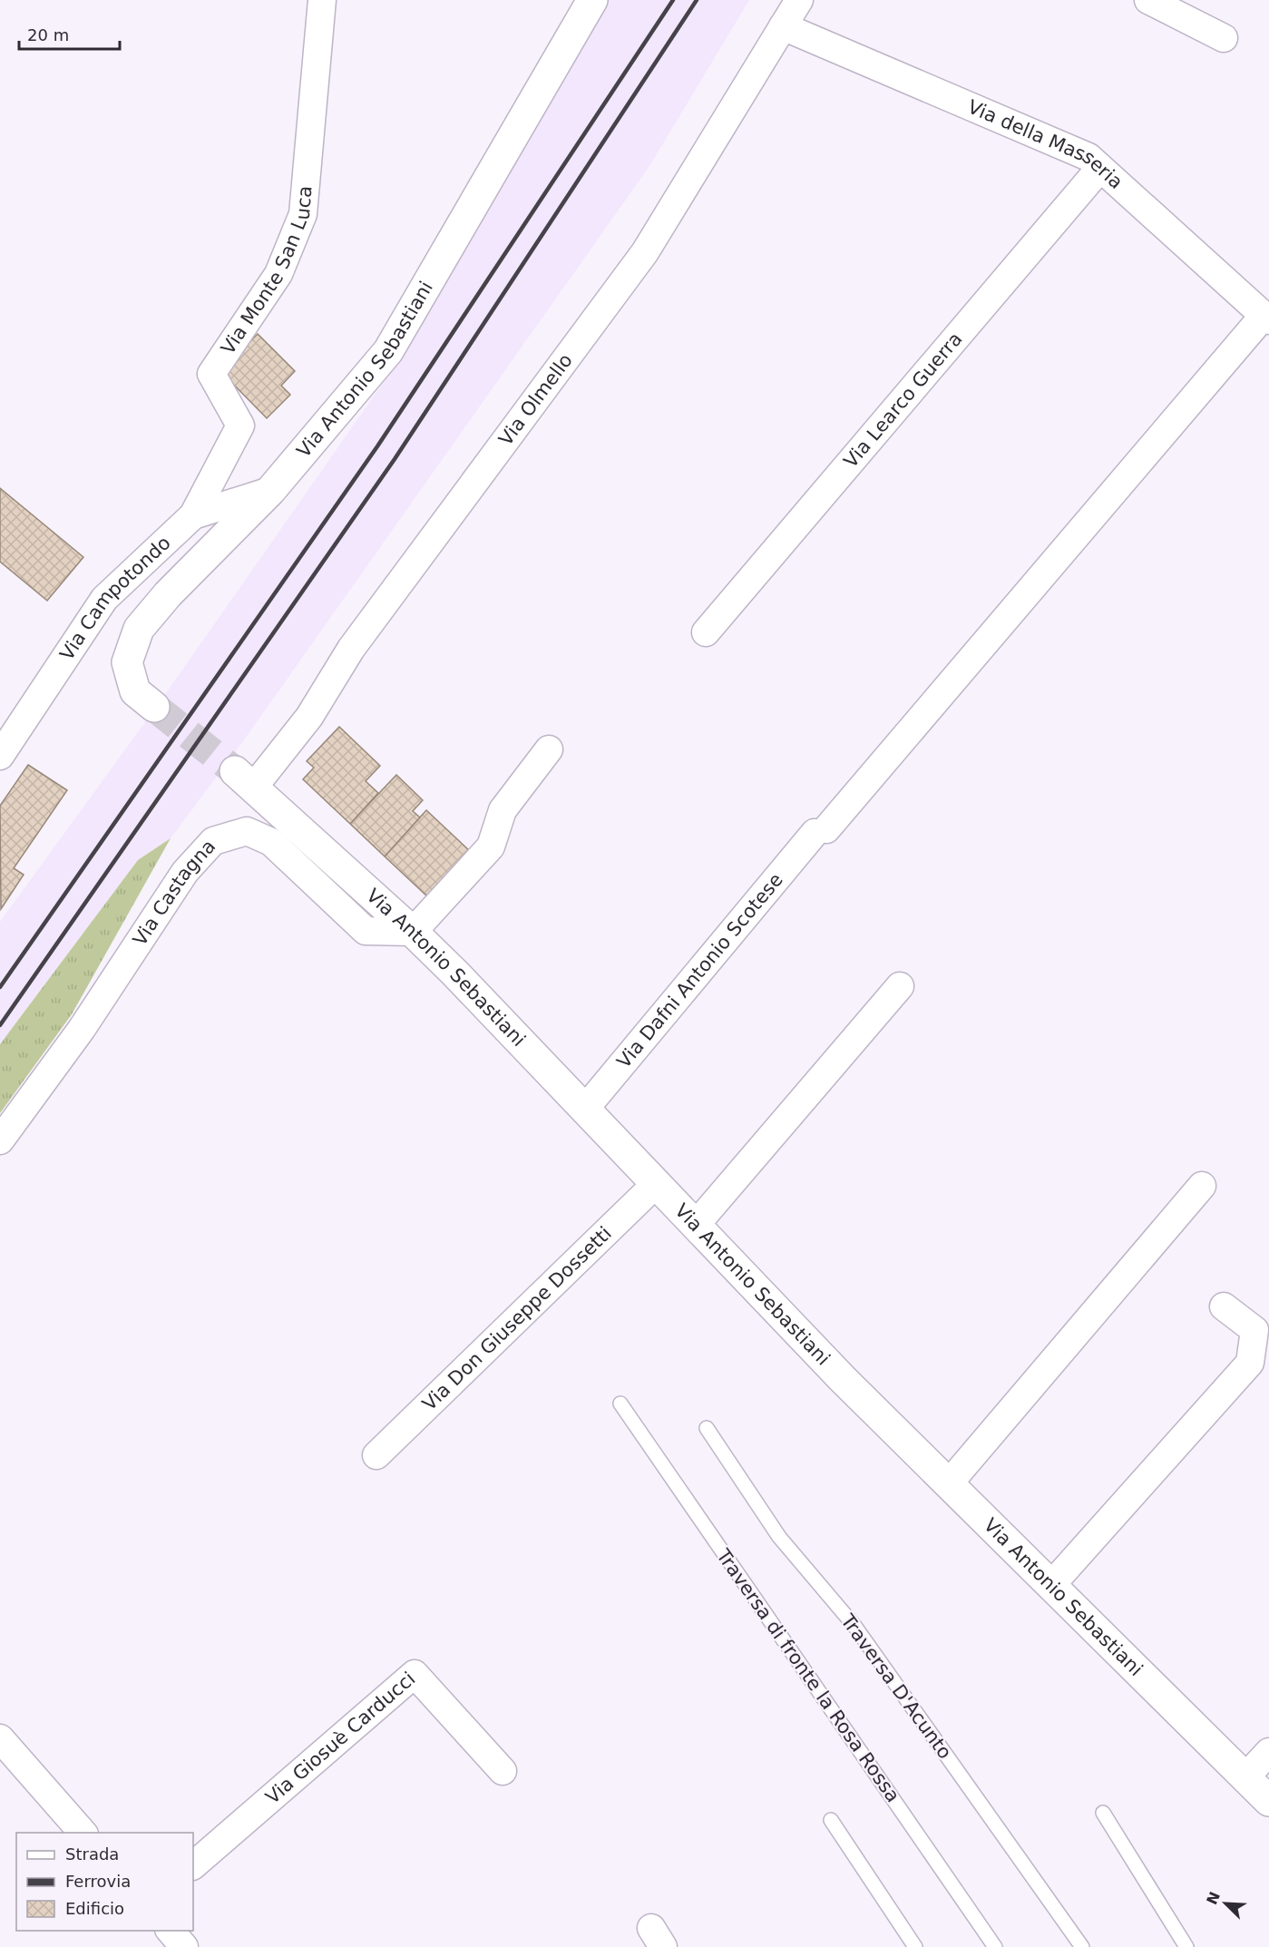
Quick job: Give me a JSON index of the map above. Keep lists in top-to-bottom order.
{
  "streets": {
    "street": [
      "Via della Masseria",
      "Via Monte San Luca",
      "Via Antonio Sebastiani",
      "Via Olmello",
      "Via Learco Guerra",
      "Via Campotondo",
      "Via Castagna",
      "Via Dafni Antonio Scotese",
      "Via Don Giuseppe Dossetti",
      "Via Giosuè Carducci"
    ],
    "lane": ["Traversa di fronte la Rosa Rossa", "Traversa D'Acunto"]
  },
  "crossings": [
    ["Via della Masseria", "Via Olmello"],
    ["Via della Masseria", "Via Learco Guerra"],
    ["Via della Masseria", "Via Dafni Antonio Scotese"],
    ["Via Monte San Luca", "Via Campotondo"],
    ["Via Antonio Sebastiani", "Via Olmello"],
    ["Via Antonio Sebastiani", "Via Campotondo"],
    ["Via Antonio Sebastiani", "Via Castagna"],
    ["Via Antonio Sebastiani", "Via Dafni Antonio Scotese"],
    ["Via Antonio Sebastiani", "Via Don Giuseppe Dossetti"]
  ],
  "legend": ["Strada", "Ferrovia", "Edificio"],
  "scale_bar": "20 m",
  "north": "top left"
}
